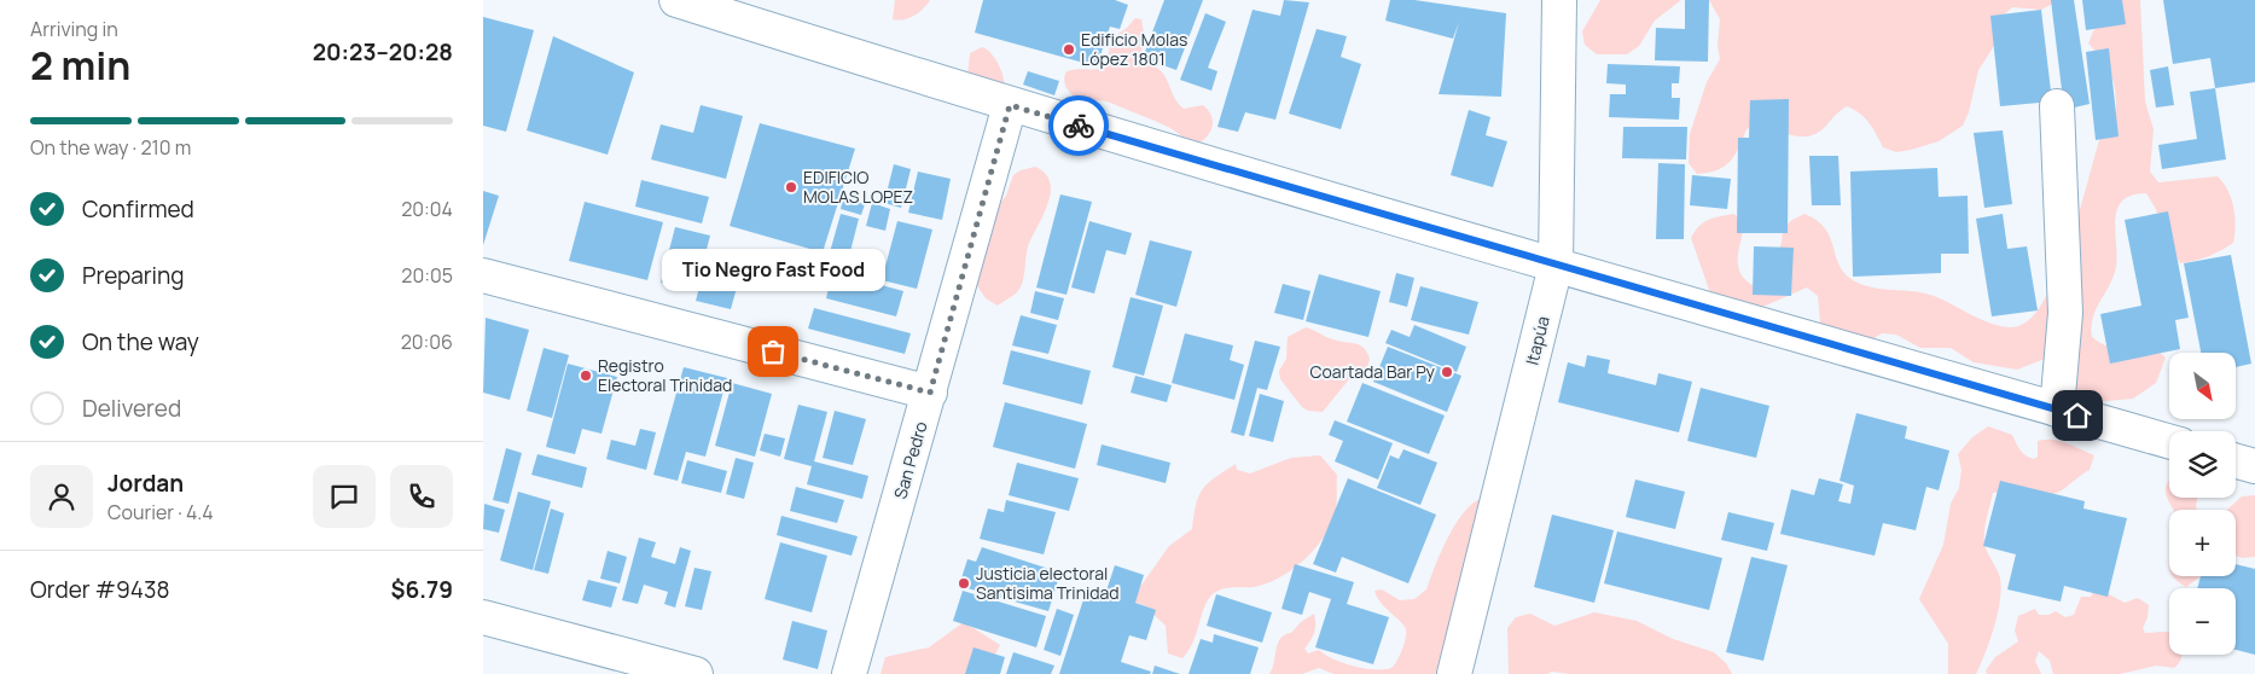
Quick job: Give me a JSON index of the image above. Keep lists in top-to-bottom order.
{
  "streets": {
    "street": ["Itapúa", "San Pedro"]
  },
  "places": [
    "Edificio Molas López 1801",
    "EDIFICIO MOLAS LOPEZ",
    "Tio Negro Fast Food",
    "Coartada Bar Py",
    "Registro Electoral Trinidad",
    "Justicia electoral Santisima Trinidad"
  ],
  "north": "bottom right",
  "page": {
    "heading": ["2 min", "Arriving in", "20:23–20:28"],
    "panel": [
      "Jordan",
      "Courier · 4.4",
      "Order #9438",
      "$6.79"
    ],
    "bar": "On the way · 210 m",
    "list": [
      ["Confirmed", "20:04"],
      ["Preparing", "20:05"],
      ["On the way", "20:06"],
      "Delivered"
    ],
    "bubble": "Tio Negro Fast Food",
    "map_buttons": ["+", "−"]
  }
}
